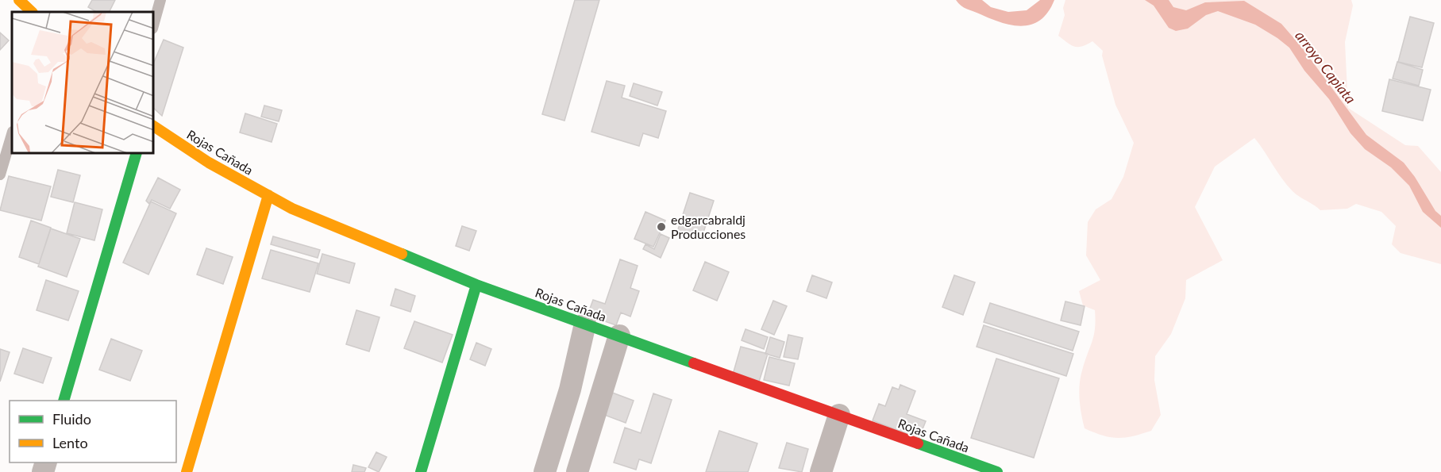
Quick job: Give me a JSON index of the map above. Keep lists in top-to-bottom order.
{
  "streets": {
    "main road": ["Rojas Cañada"]
  },
  "water": ["arroyo Capiata"],
  "places": ["edgarcabraldj Producciones"],
  "legend": ["Fluido", "Lento"]
}
